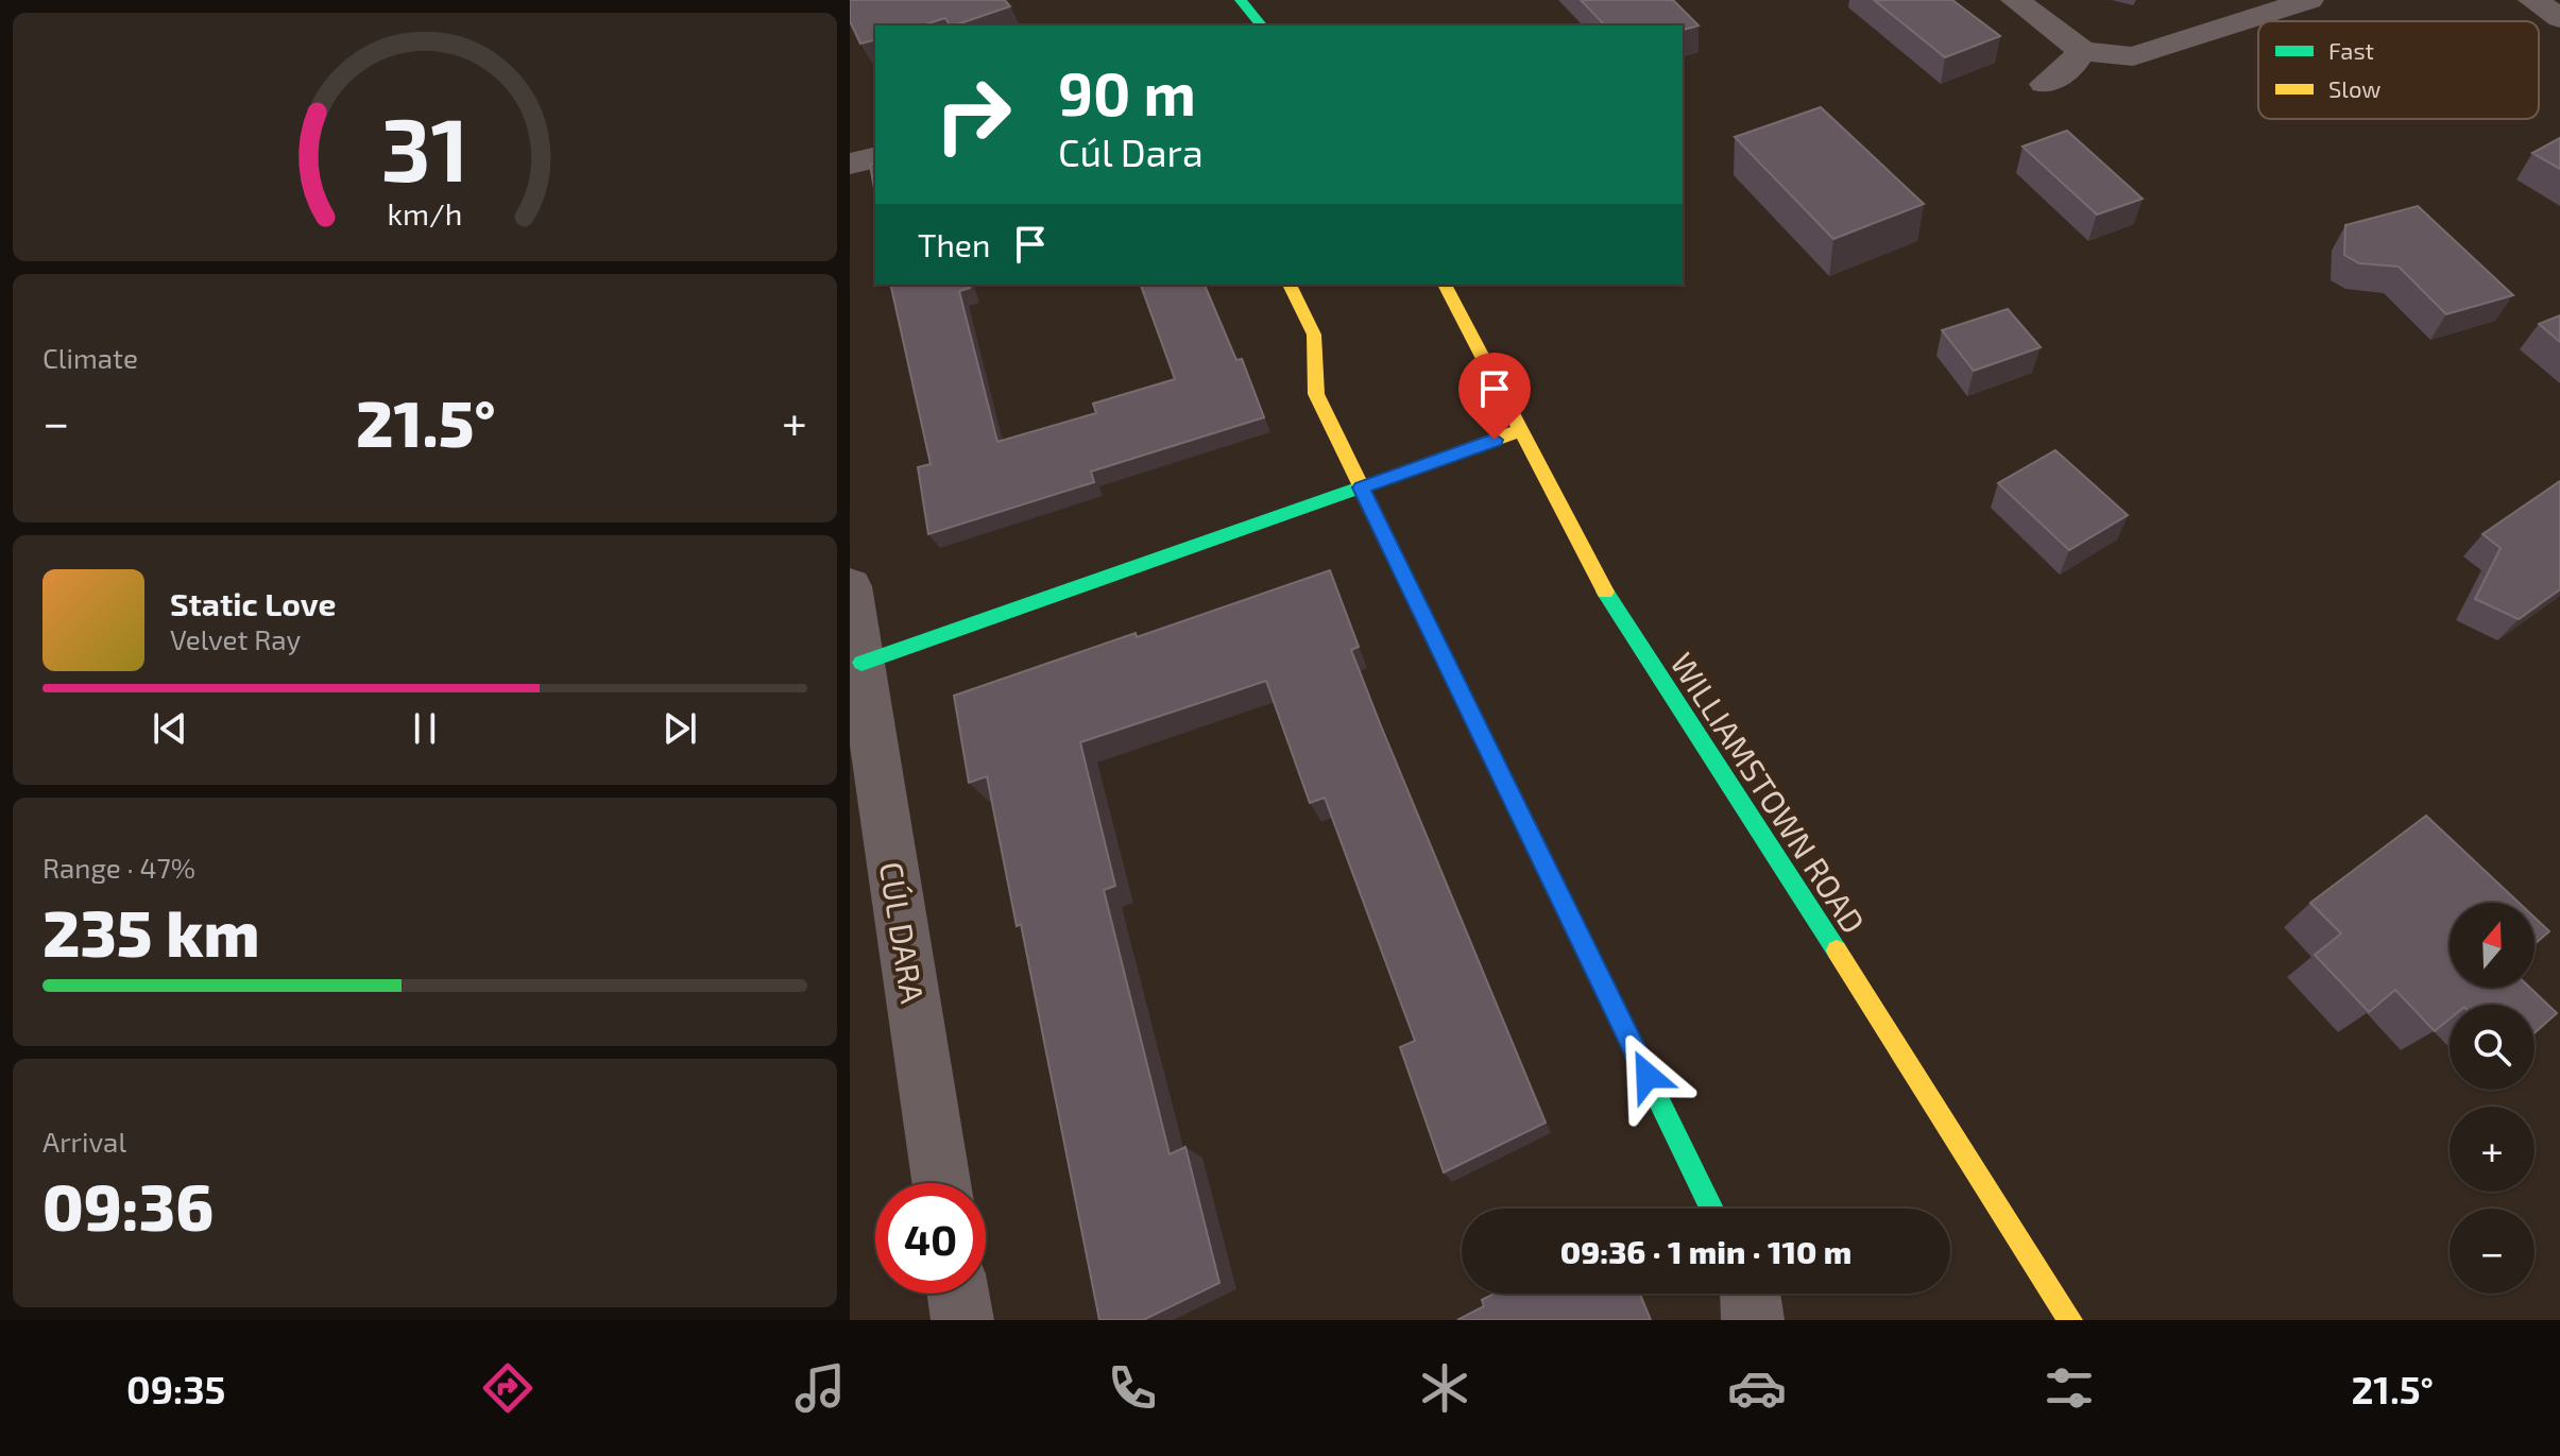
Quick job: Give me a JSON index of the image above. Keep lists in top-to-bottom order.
{
  "streets": {
    "street": ["WILLIAMSTOWN ROAD", "CÚL DARA"]
  },
  "legend": ["Fast", "Slow"],
  "north": "top",
  "page": {
    "turn": ["90 m", "Cúl Dara"],
    "then": "Then",
    "tile": [
      "Climate",
      ["Range · 47%", "235 km"],
      ["Arrival", "09:36"]
    ],
    "heat": ["−", "21.5°", "+"],
    "song": ["Static Love", "Velvet Ray"],
    "map_buttons": ["+", "−"],
    "limit": "40",
    "trip": "09:36 · 1 min · 110 m",
    "tabs": ["09:35", "21.5°"],
    "gauge": ["31", "km/h"]
  }
}
